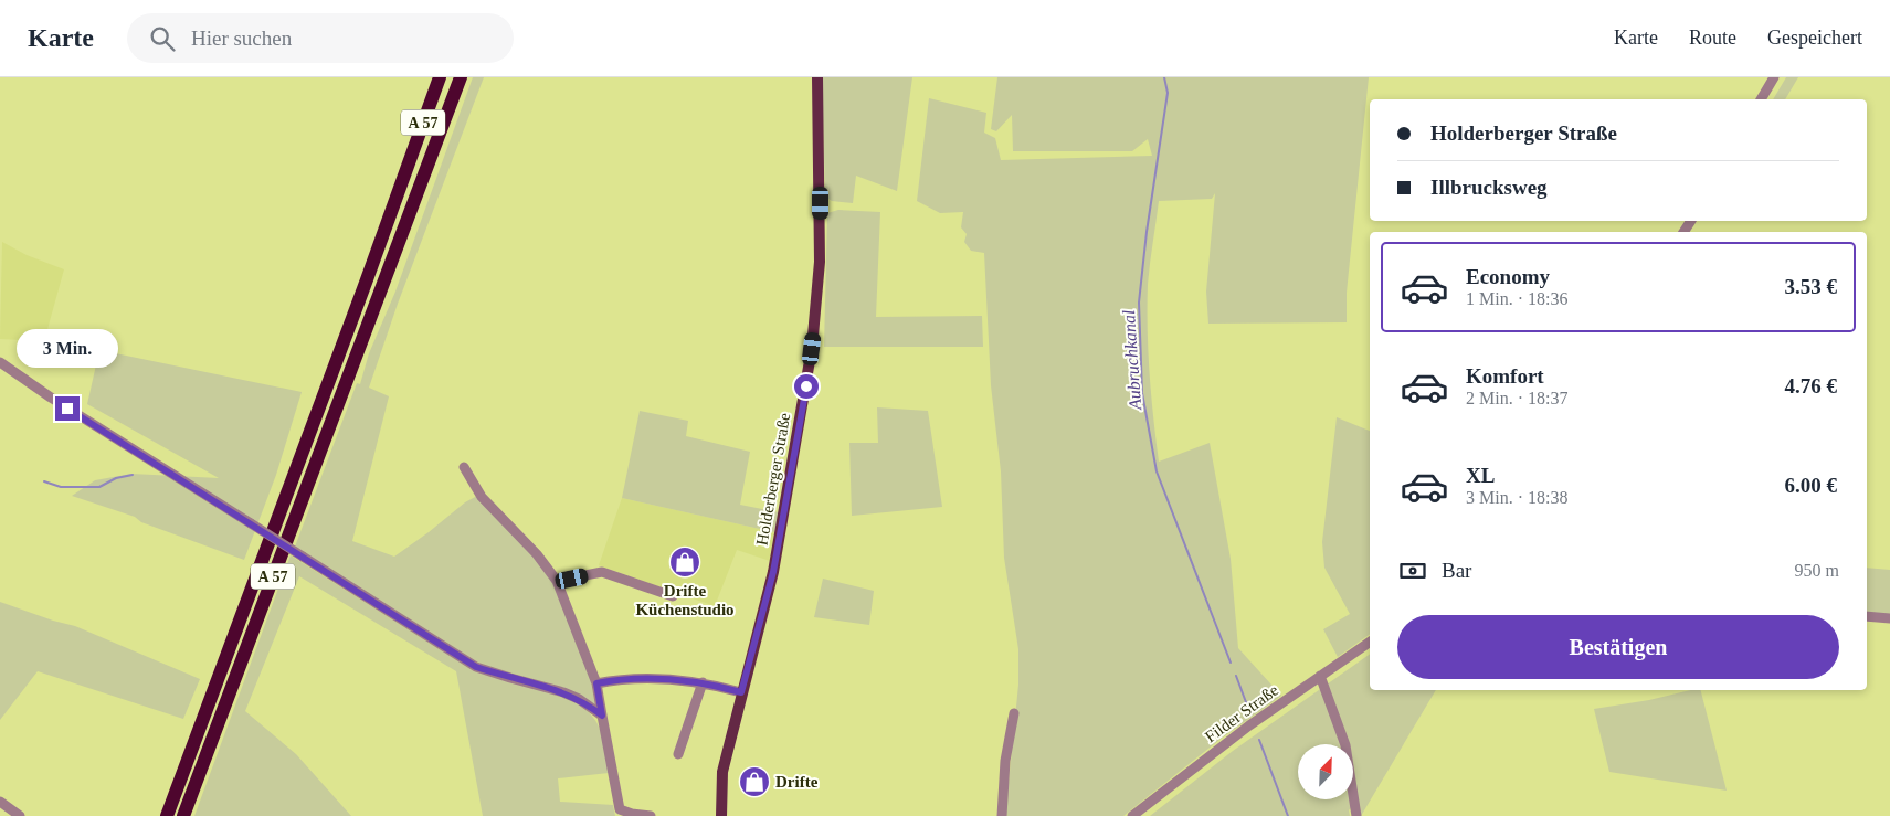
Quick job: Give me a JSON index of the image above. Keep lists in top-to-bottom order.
{
  "streets": {
    "highway": ["A 57"],
    "main road": ["Holderberger Straße"],
    "street": ["Filder Straße"]
  },
  "water": ["Aubruchkanal"],
  "places": {
    "shop": ["Drifte Küchenstudio", "Drifte"]
  },
  "north": "top right",
  "page": {
    "header": "Karte",
    "search": "Hier suchen",
    "nav": ["Karte", "Route", "Gespeichert"],
    "banner": ["Holderberger Straße", "Illbrucksweg"],
    "list": [
      {
        "name": "Economy",
        "note": "1 Min. · 18:36",
        "value": "3.53 €"
      },
      {
        "name": "Komfort",
        "note": "2 Min. · 18:37",
        "value": "4.76 €"
      },
      {
        "name": "XL",
        "note": "3 Min. · 18:38",
        "value": "6.00 €"
      }
    ],
    "bubble": "3 Min.",
    "pay": ["Bar", "950 m"],
    "buttons": "Bestätigen"
  }
}
